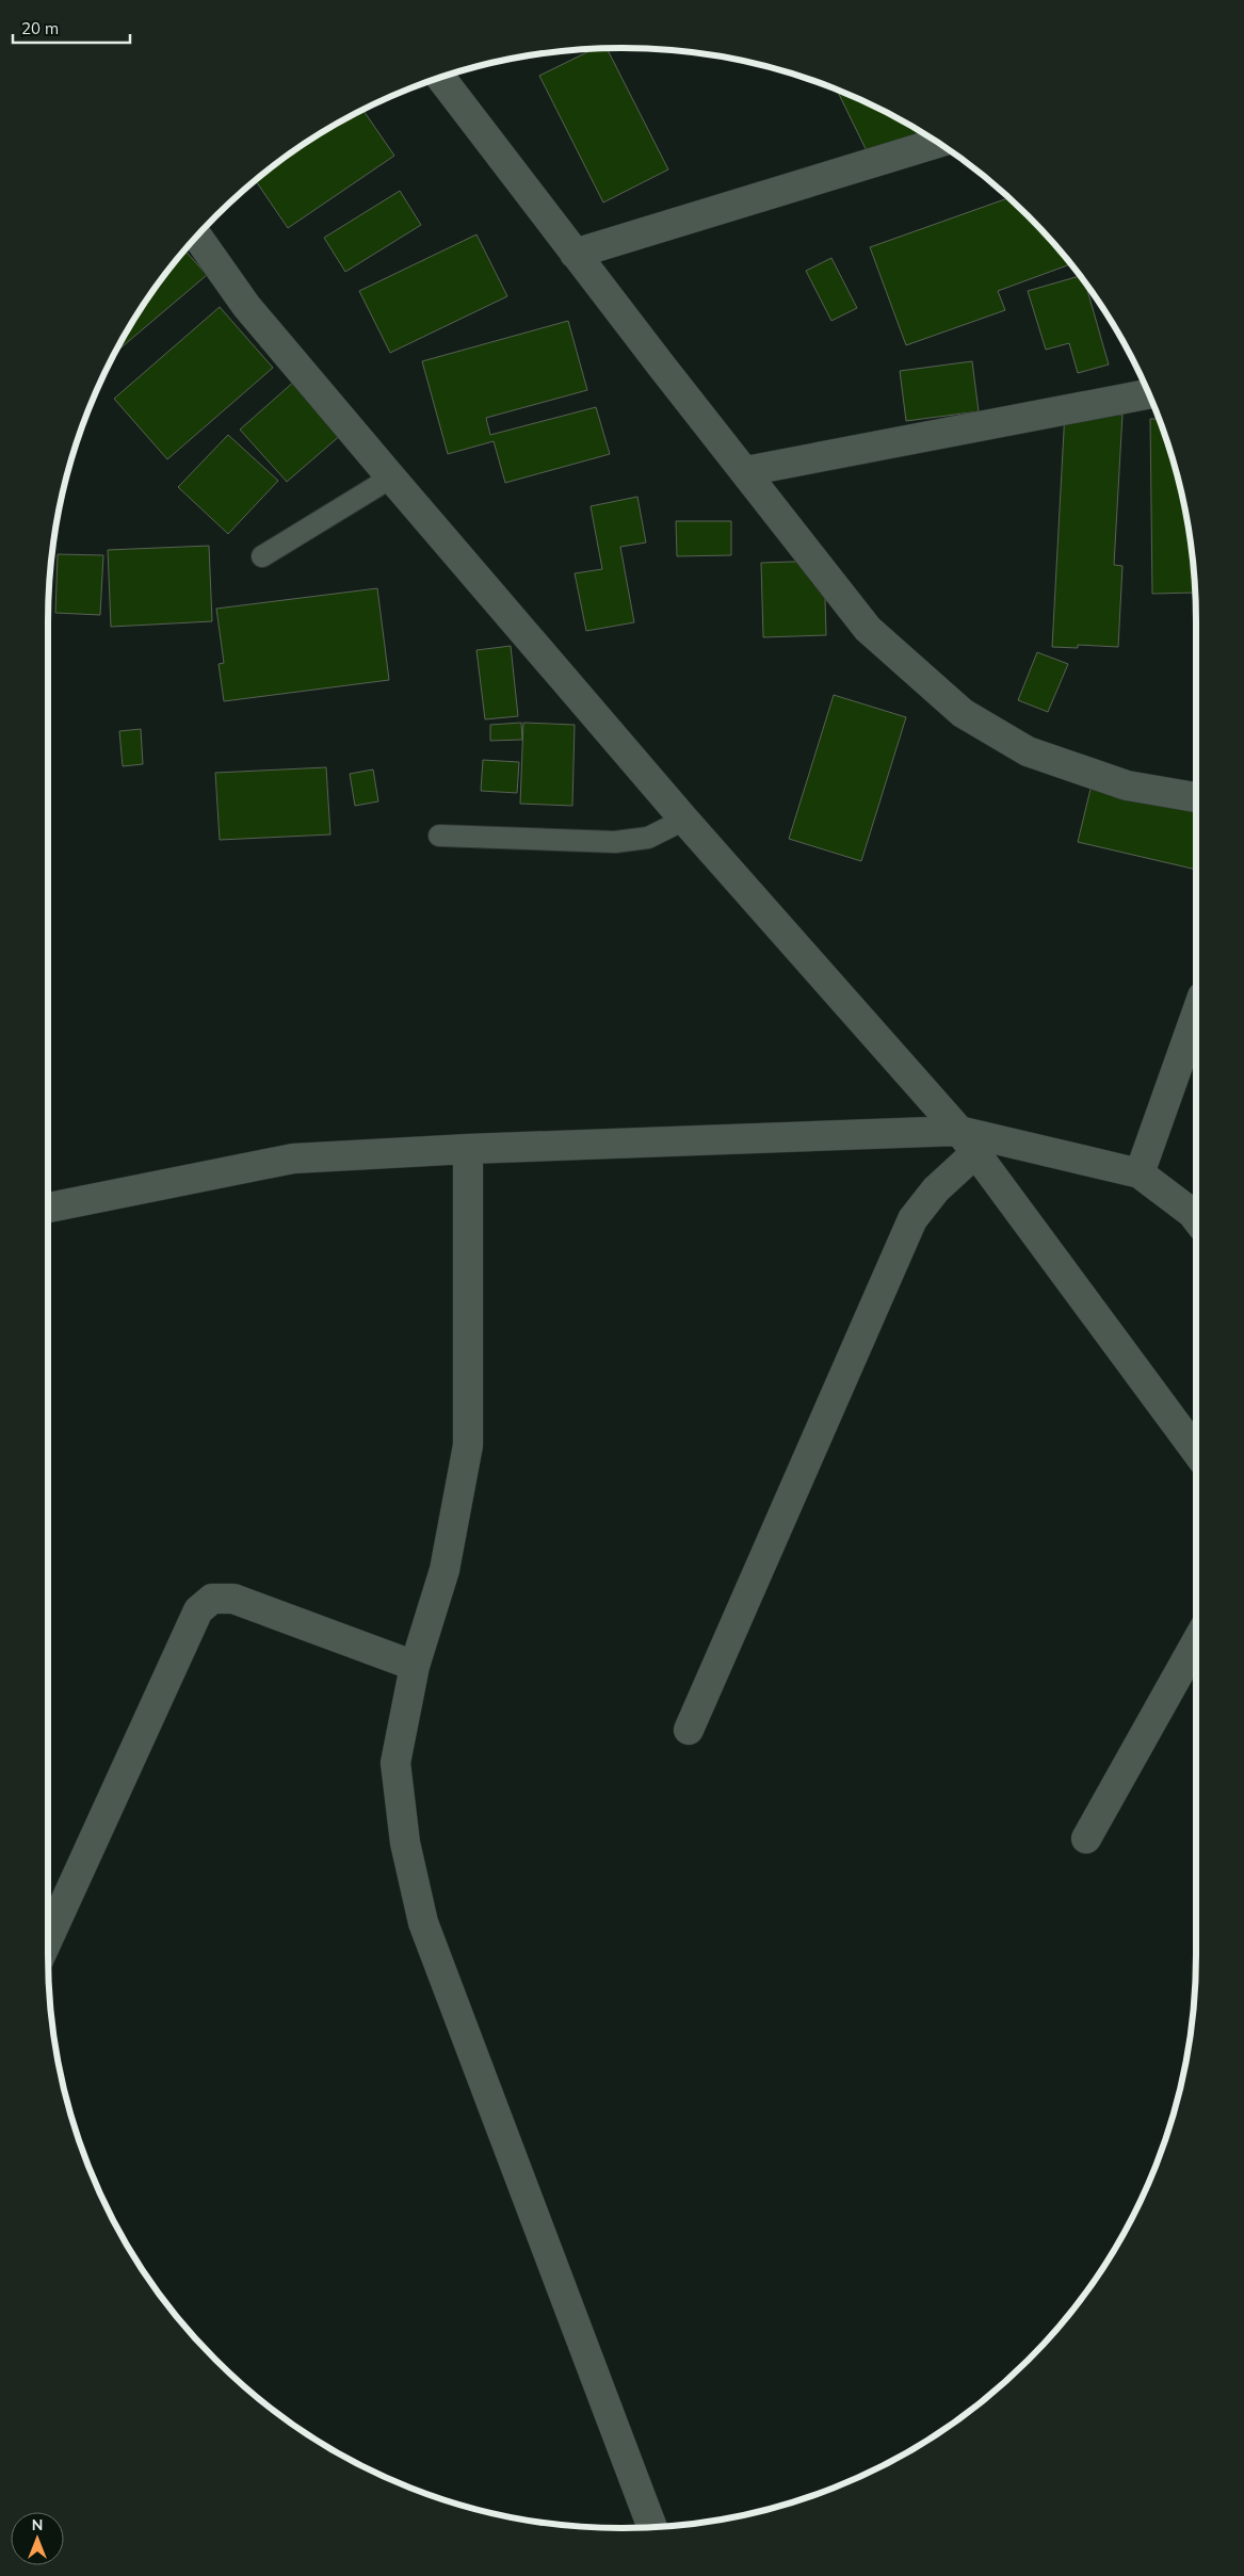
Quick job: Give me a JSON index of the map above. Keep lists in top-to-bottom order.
{
  "scale_bar": "20 m",
  "north": "top"
}
